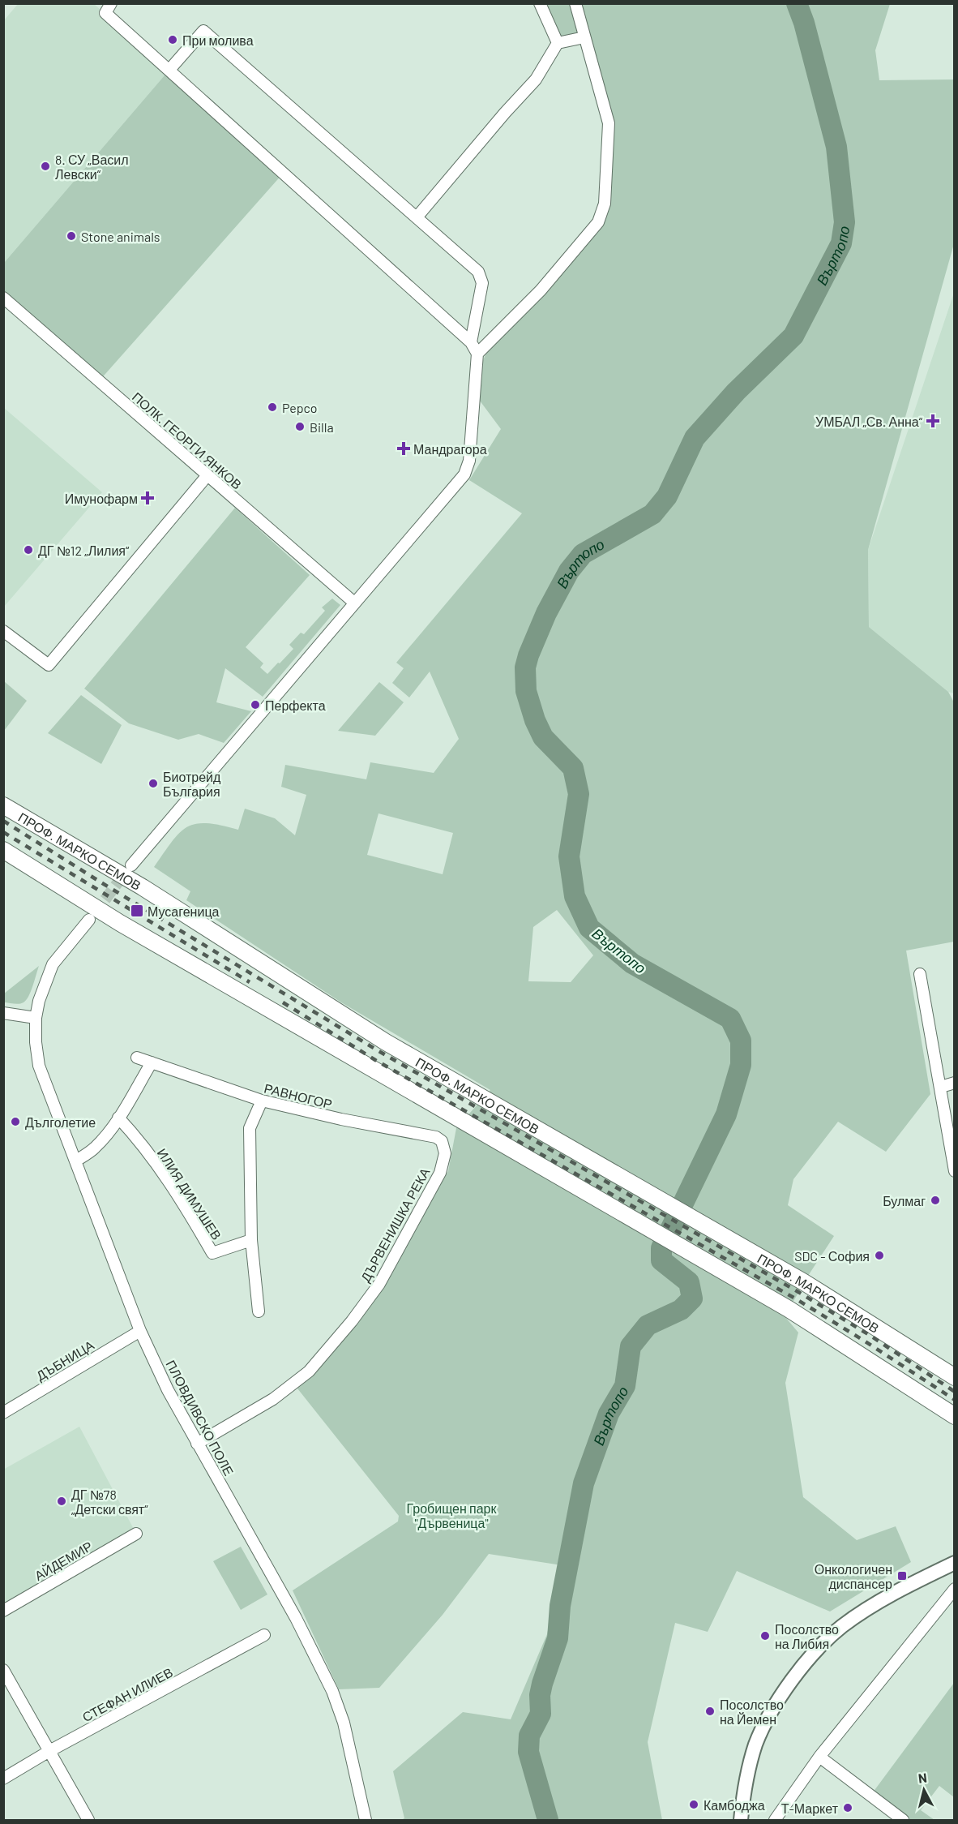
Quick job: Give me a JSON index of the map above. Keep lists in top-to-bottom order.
{
  "streets": {
    "main road": ["ПРОФ. МАРКО СЕМОВ"],
    "street": [
      "ПОЛК. ГЕОРГИ ЯНКОВ",
      "РАВНОГОР",
      "ИЛИЯ ДИМУШЕВ",
      "ДЪРВЕНИШКА РЕКА",
      "ДЪБНИЦА",
      "ПЛОВДИВСКО ПОЛЕ",
      "АЙДЕМИР",
      "СТЕФАН ИЛИЕВ"
    ]
  },
  "crossings": [
    ["РАВНОГОР", "ДЪРВЕНИШКА РЕКА"],
    ["ДЪРВЕНИШКА РЕКА", "ПЛОВДИВСКО ПОЛЕ"],
    ["ДЪБНИЦА", "ПЛОВДИВСКО ПОЛЕ"]
  ],
  "water": ["Въртопо"],
  "parks": ["Гробищен парк \"Дървеница\""],
  "places": {
    "other": [
      "При молива",
      "8. СУ „Васил Левски“",
      "Stone animals",
      "Pepco",
      "Billa",
      "ДГ №12 „Лилия“",
      "Перфекта",
      "Биотрейд България",
      "Дълголетие",
      "Булмаг",
      "SDC - София",
      "ДГ №78 „Детски свят“",
      "Посолство на Либия",
      "Посолство на Йемен",
      "Камбоджа",
      "Т-Маркет"
    ],
    "health": ["УМБАЛ „Св. Анна“", "Мандрагора", "Имунофарм"],
    "transit": ["Мусагеница", "Онкологичен диспансер"]
  },
  "north": "top"
}
